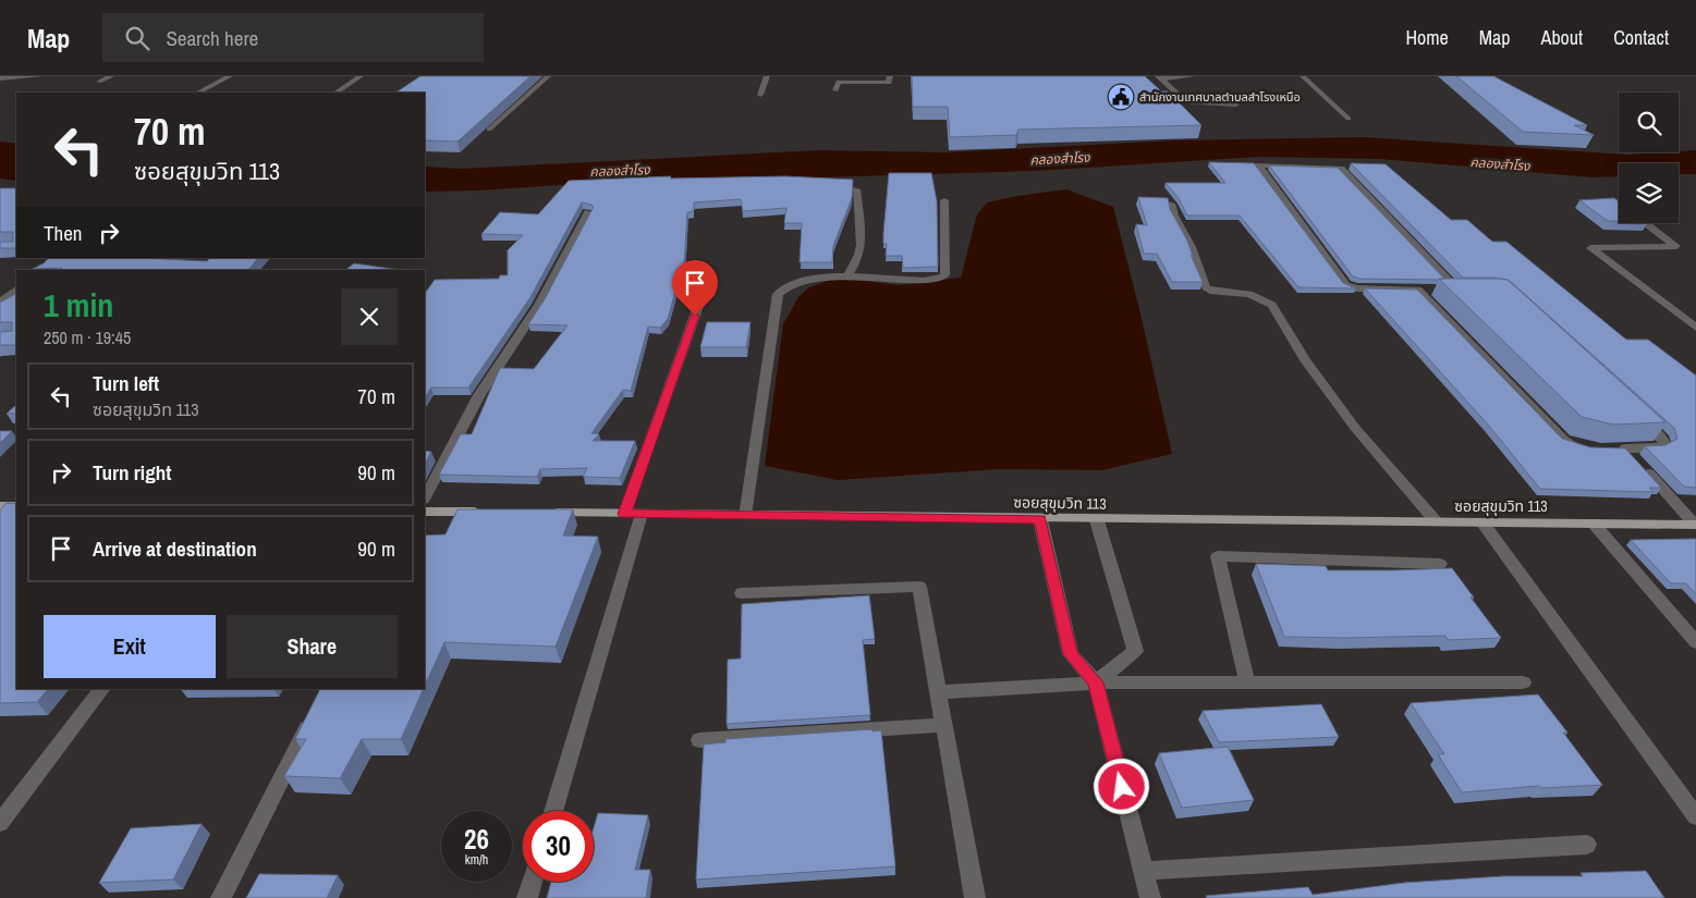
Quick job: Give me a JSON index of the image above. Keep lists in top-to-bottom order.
{
  "streets": {
    "main road": ["ซอยสุขุมวิท 113"]
  },
  "water": ["คลองสำโรง"],
  "places": {
    "public building": ["สำนักงานเทศบาลตำบลสำโรงเหนือ"]
  },
  "page": {
    "header": "Map",
    "search": "Search here",
    "nav": [
      "Home",
      "Map",
      "About",
      "Contact"
    ],
    "turn": ["70 m", "ซอยสุขุมวิท 113"],
    "then": "Then",
    "heading": ["1 min", "250 m · 19:45"],
    "list": [
      {
        "name": "Turn left",
        "note": "ซอยสุขุมวิท 113",
        "value": "70 m"
      },
      {
        "name": "Turn right",
        "value": "90 m"
      },
      {
        "name": "Arrive at destination",
        "value": "90 m"
      }
    ],
    "buttons": ["Exit", "Share"],
    "speed": "26 km/h",
    "limit": "30"
  }
}
